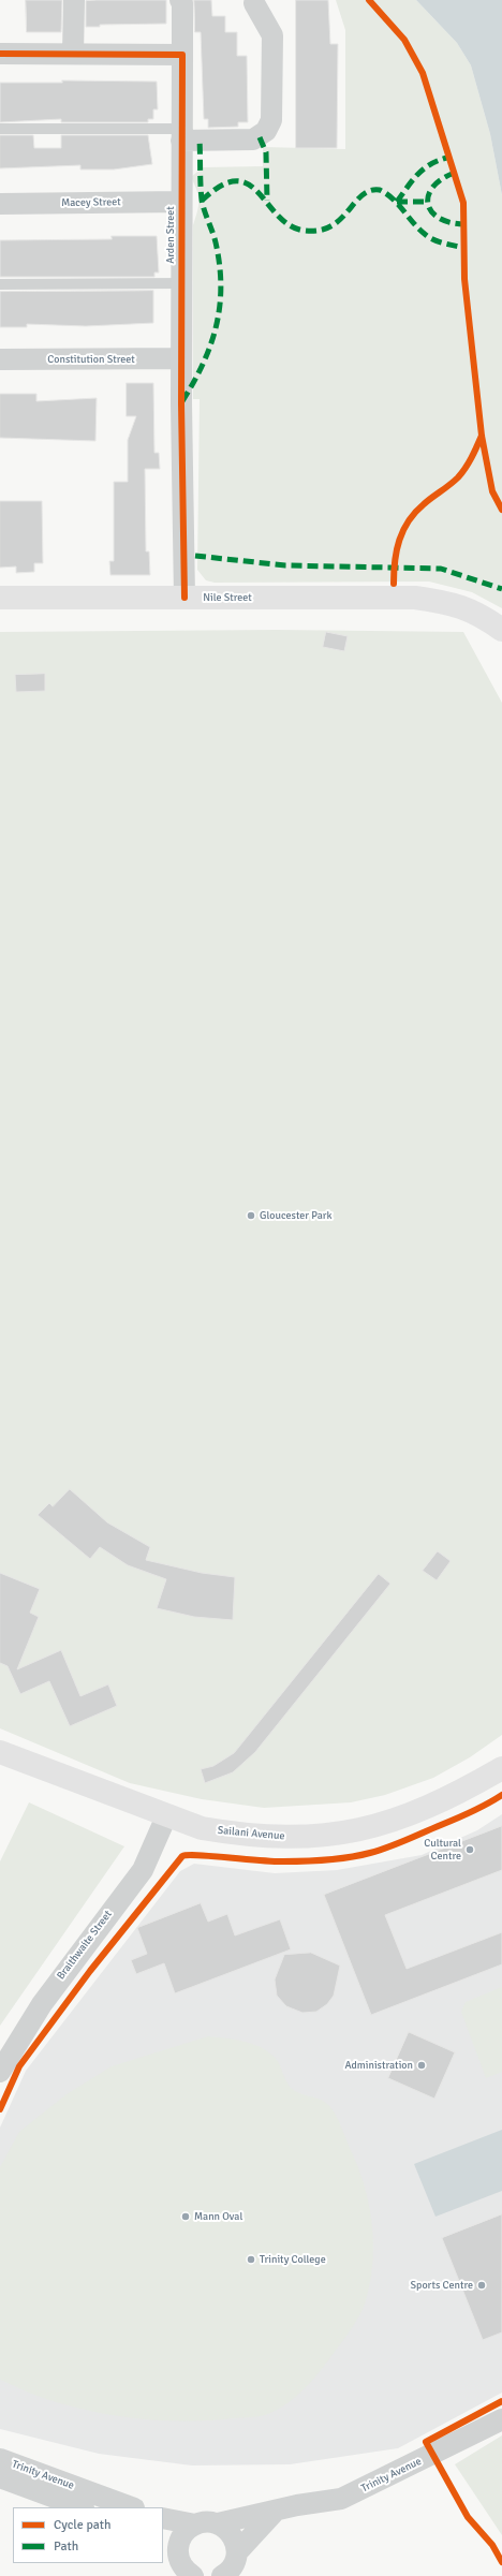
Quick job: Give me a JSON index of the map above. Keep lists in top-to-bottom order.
{
  "streets": {
    "street": [
      "Macey Street",
      "Arden Street",
      "Constitution Street",
      "Nile Street",
      "Sailani Avenue",
      "Braithwaite Street",
      "Trinity Avenue"
    ]
  },
  "crossings": [
    ["Macey Street", "Arden Street"],
    ["Arden Street", "Constitution Street"],
    ["Arden Street", "Nile Street"],
    ["Sailani Avenue", "Braithwaite Street"]
  ],
  "places": [
    "Gloucester Park",
    "Cultural Centre",
    "Administration",
    "Mann Oval",
    "Trinity College",
    "Sports Centre"
  ],
  "legend": ["Cycle path", "Path"]
}
